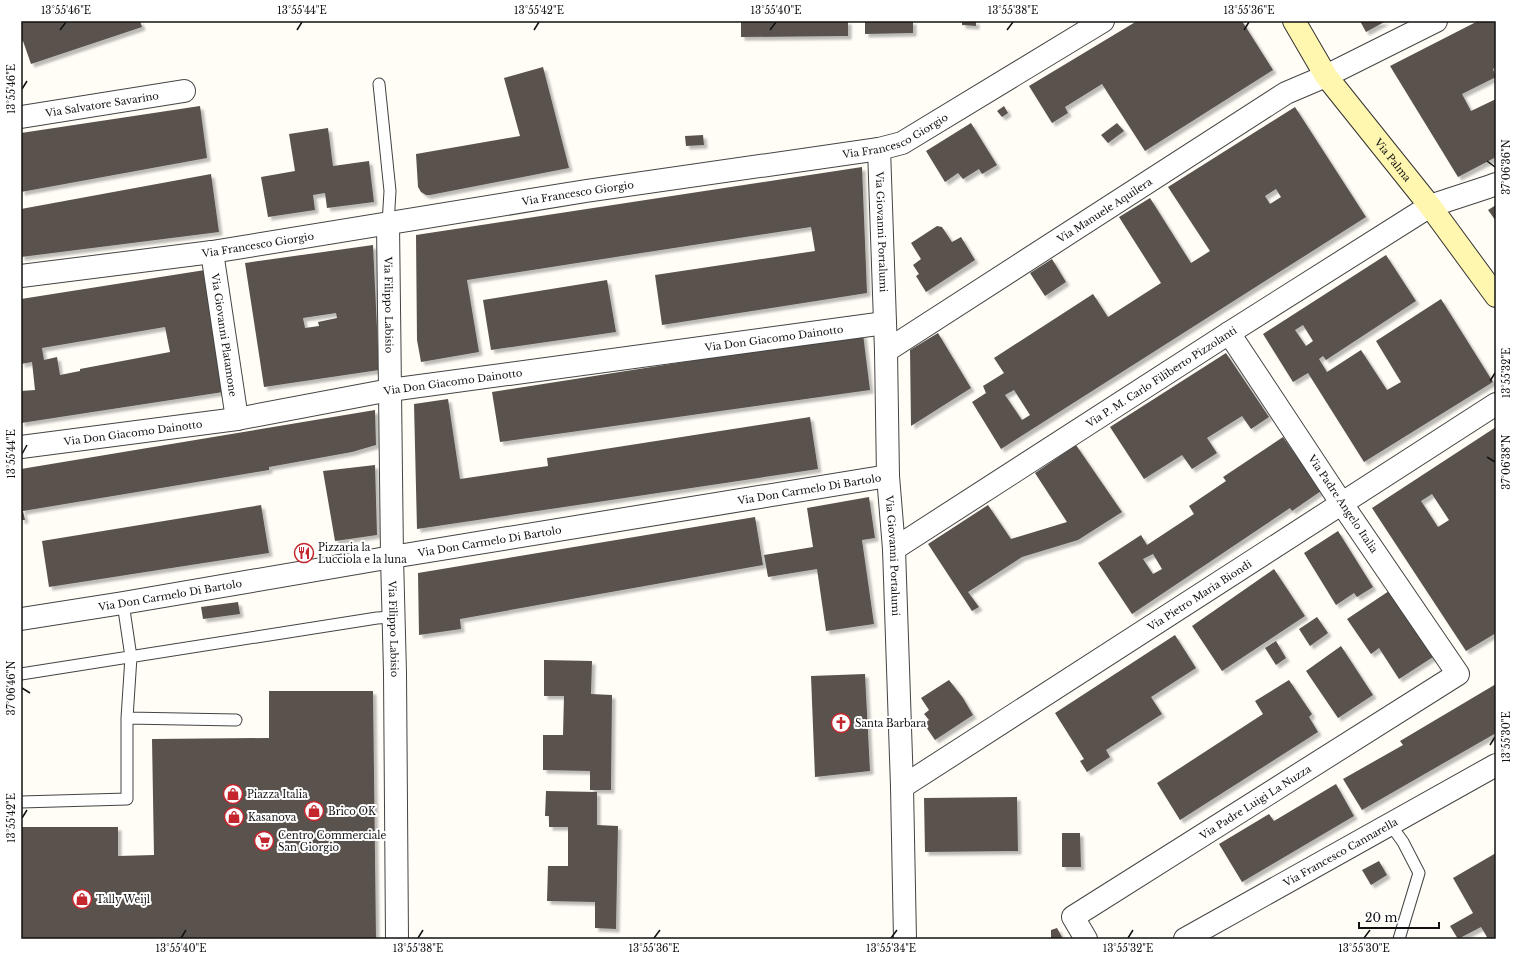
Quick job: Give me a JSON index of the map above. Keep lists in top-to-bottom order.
{
  "streets": {
    "main road": ["Via Palma"],
    "street": [
      "Via Salvatore Savarino",
      "Via Francesco Giorgio",
      "Via Manuele Aquilera",
      "Via Giovanni Portalumi",
      "Via Filippo Labisio",
      "Via Giovanni Platamone",
      "Via Don Giacomo Dainotto",
      "Via P. M. Carlo Filiberto Pizzolanti",
      "Via Don Carmelo Di Bartolo",
      "Via Padre Angelo Italia",
      "Via Pietro Maria Biondi",
      "Via Padre Luigi La Nuzza",
      "Via Francesco Cannarella"
    ]
  },
  "crossings": [
    ["Via Francesco Giorgio", "Via Giovanni Portalumi"],
    ["Via Francesco Giorgio", "Via Filippo Labisio"],
    ["Via Francesco Giorgio", "Via Giovanni Platamone"],
    ["Via Palma", "Via Manuele Aquilera"],
    ["Via Palma", "Via P. M. Carlo Filiberto Pizzolanti"],
    ["Via Manuele Aquilera", "Via Giovanni Portalumi"],
    ["Via Giovanni Portalumi", "Via Don Giacomo Dainotto"],
    ["Via Giovanni Portalumi", "Via P. M. Carlo Filiberto Pizzolanti"],
    ["Via Giovanni Portalumi", "Via Don Carmelo Di Bartolo"],
    ["Via Giovanni Portalumi", "Via Pietro Maria Biondi"],
    ["Via Filippo Labisio", "Via Don Giacomo Dainotto"],
    ["Via Filippo Labisio", "Via Don Carmelo Di Bartolo"],
    ["Via Giovanni Platamone", "Via Don Giacomo Dainotto"],
    ["Via P. M. Carlo Filiberto Pizzolanti", "Via Padre Angelo Italia"],
    ["Via Padre Angelo Italia", "Via Pietro Maria Biondi"],
    ["Via Padre Angelo Italia", "Via Padre Luigi La Nuzza"]
  ],
  "places": {
    "restaurant": ["Pizzaria la Lucciola e la luna"],
    "church": ["Santa Barbara"],
    "shop": [
      "Piazza Italia",
      "Brico OK",
      "Kasanova",
      "Tally Weijl"
    ],
    "supermarket": ["Centro Commerciale San Giorgio"]
  },
  "scale_bar": "20 m",
  "coordinates": [
    "13°55'46\"E",
    "13°55'44\"E",
    "13°55'42\"E",
    "13°55'40\"E",
    "13°55'38\"E",
    "13°55'36\"E",
    "37°06'36\"N",
    "13°55'32\"E",
    "37°06'38\"N",
    "37°06'46\"N",
    "13°55'30\"E",
    "13°55'34\"E"
  ]
}
